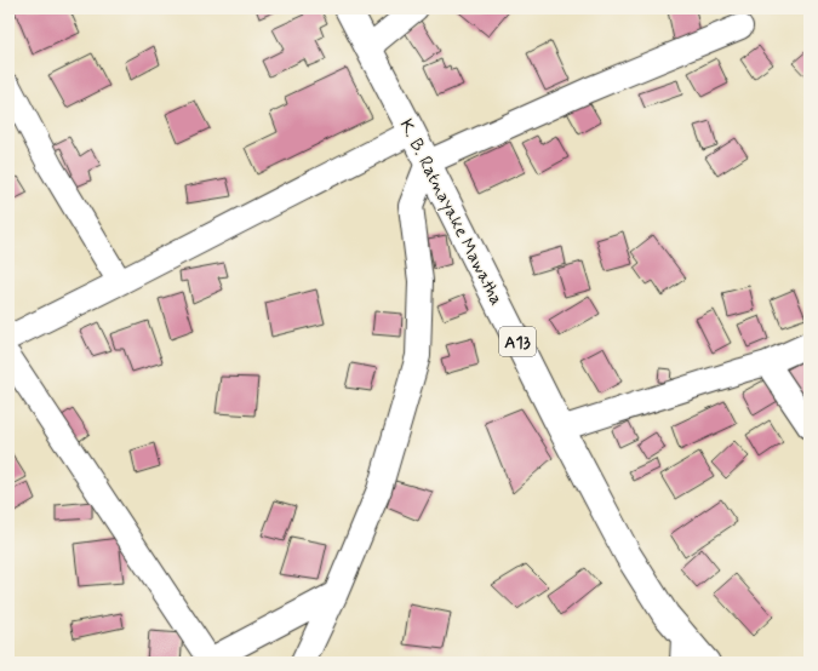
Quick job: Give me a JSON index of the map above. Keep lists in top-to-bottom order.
{
  "streets": {
    "highway": ["K. B. Ratnayake Mawatha", "A13"]
  }
}
